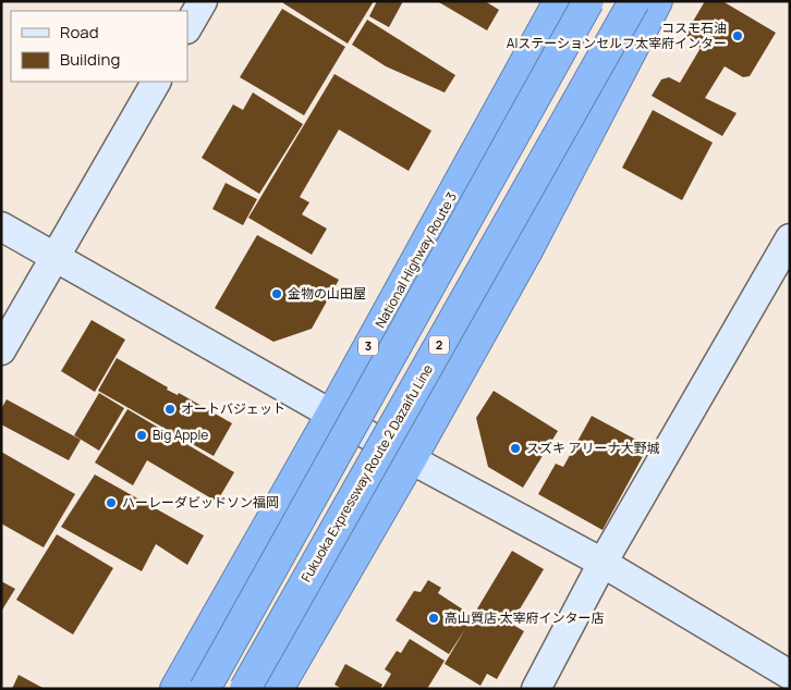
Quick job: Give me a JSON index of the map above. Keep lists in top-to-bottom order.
{
  "streets": {
    "highway": [
      "National Highway Route 3",
      "2",
      "3",
      "Fukuoka Expressway Route 2 Dazaifu Line"
    ]
  },
  "places": [
    "コスモ石油 AIステーションセルフ太宰府インター",
    "金物の山田屋",
    "オートバジェット",
    "Big Apple",
    "スズキ アリーナ大野城",
    "ハーレーダビッドソン福岡",
    "高山質店 太宰府インター店"
  ],
  "legend": ["Road", "Building"]
}
